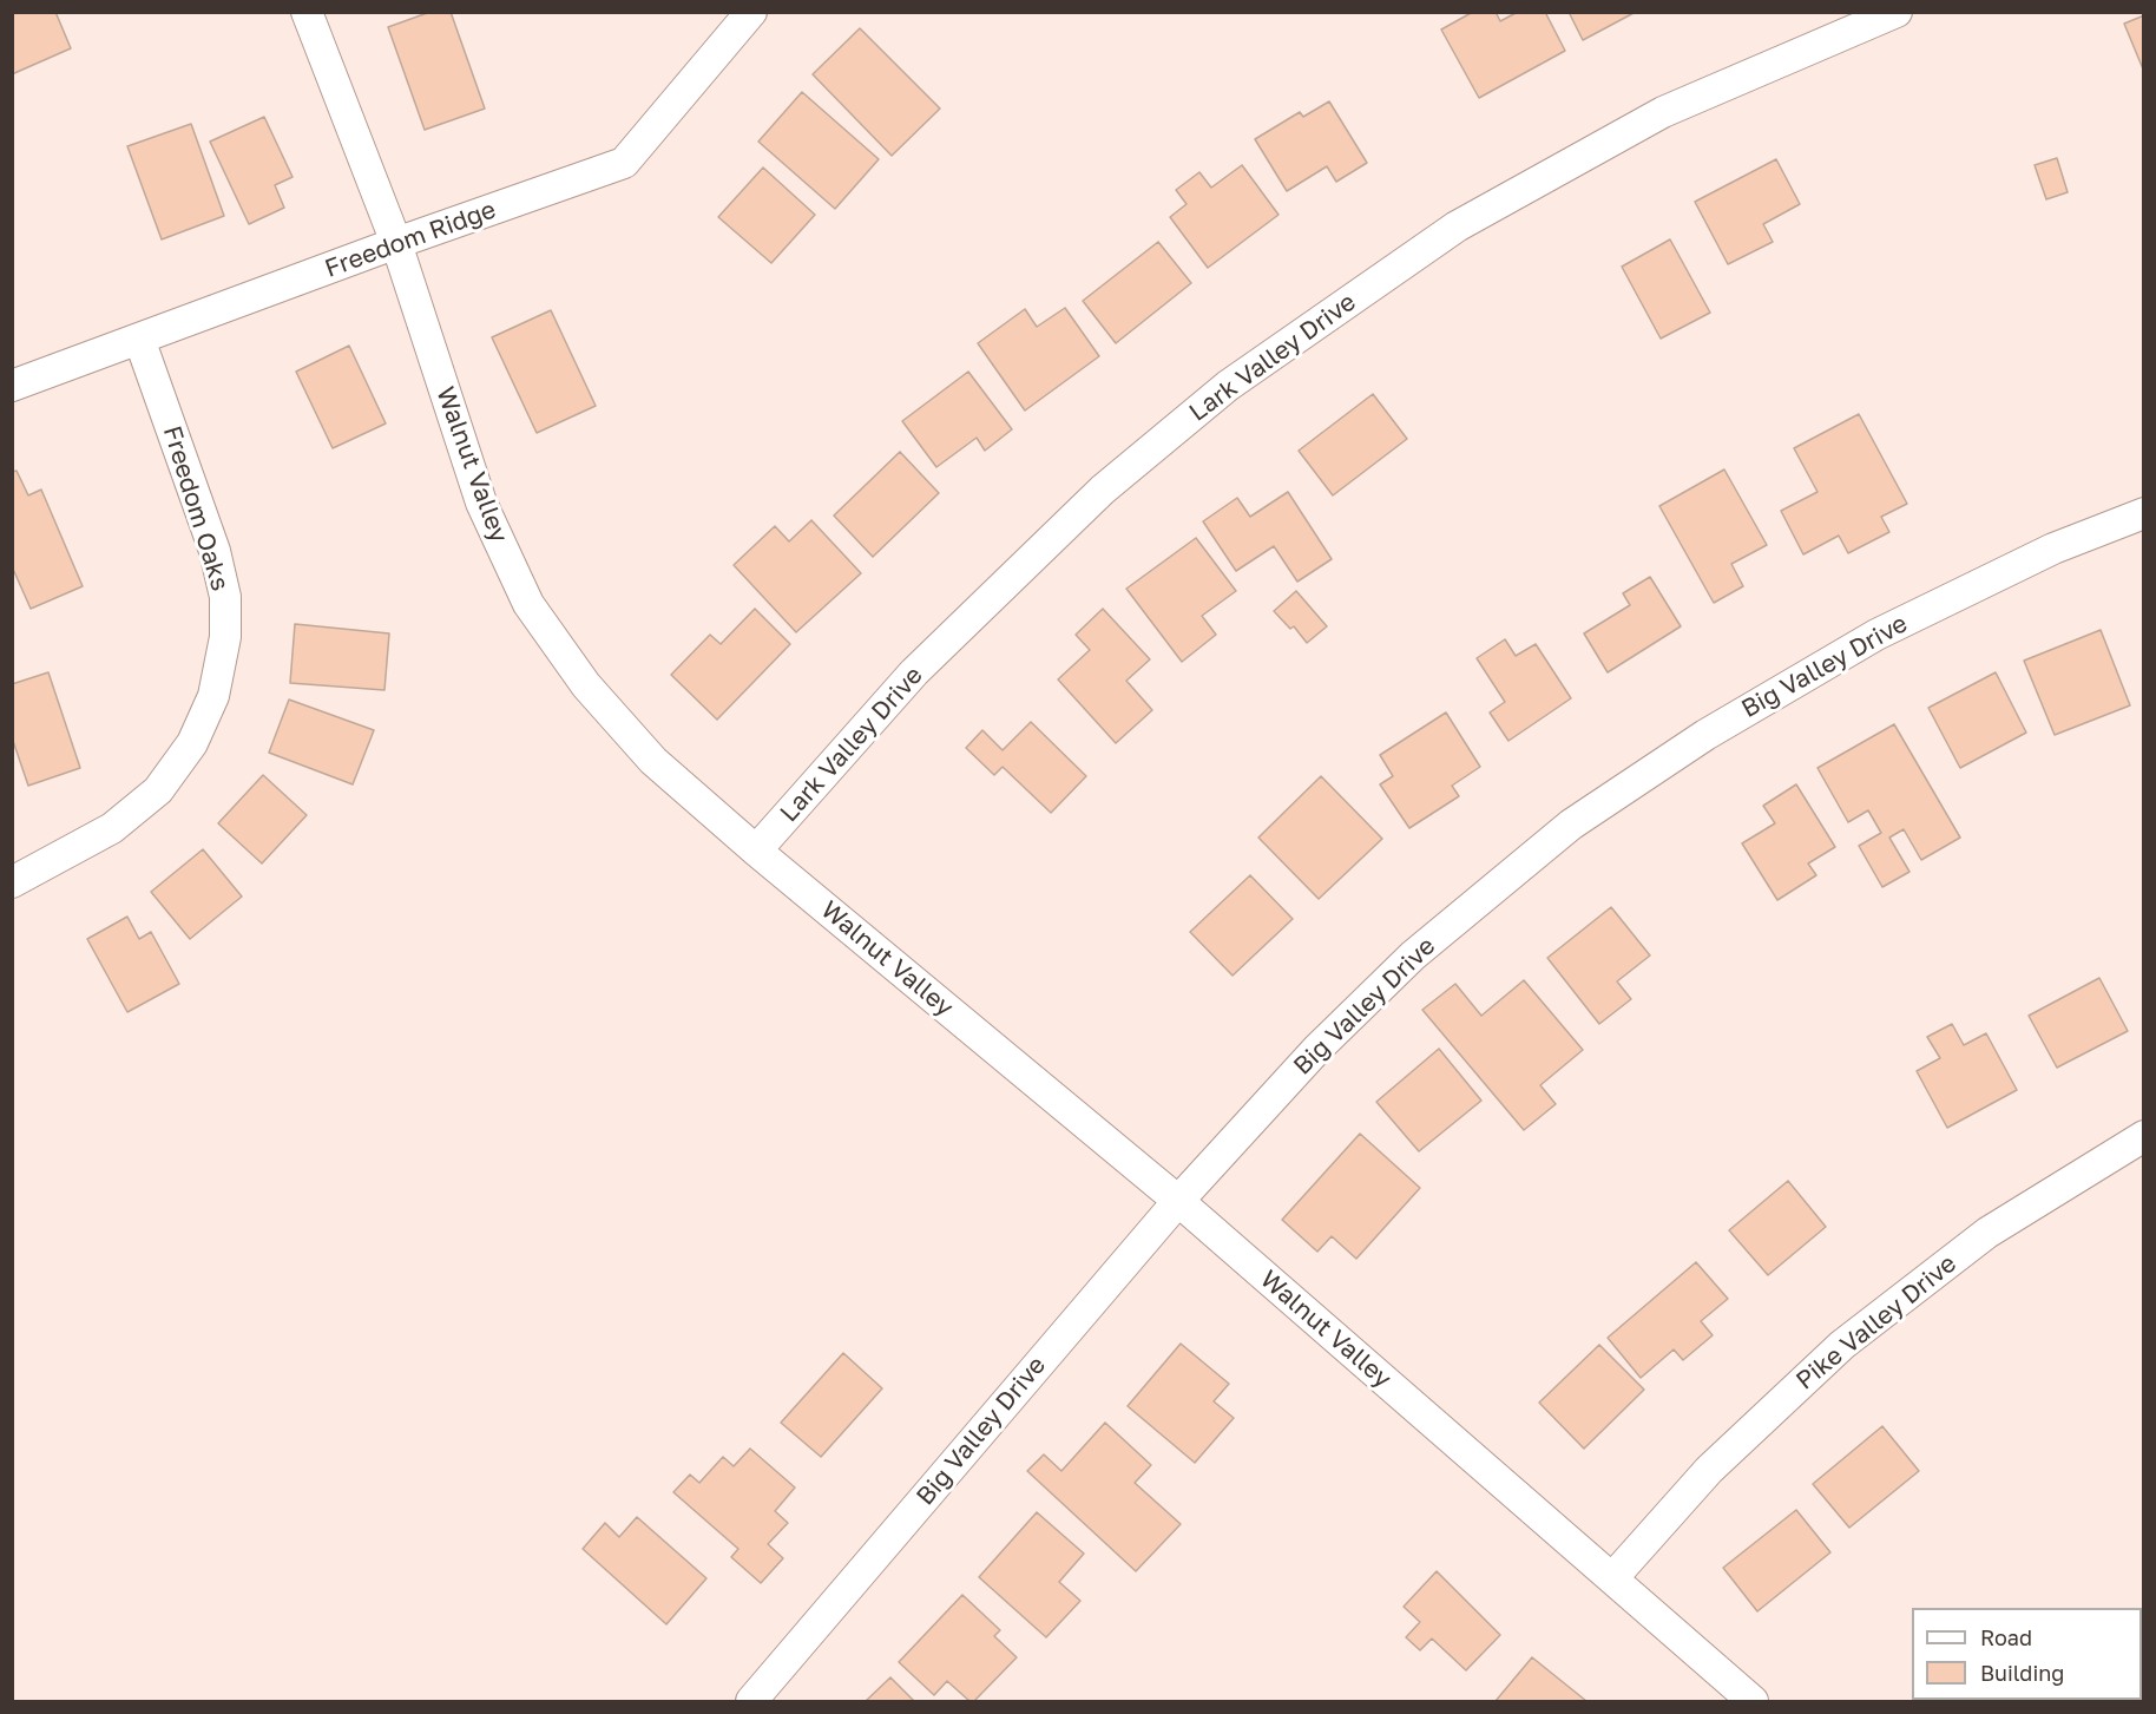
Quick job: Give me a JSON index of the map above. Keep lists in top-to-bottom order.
{
  "streets": {
    "street": [
      "Freedom Ridge",
      "Lark Valley Drive",
      "Walnut Valley",
      "Freedom Oaks",
      "Big Valley Drive",
      "Pike Valley Drive"
    ]
  },
  "crossings": [
    ["Freedom Ridge", "Walnut Valley"],
    ["Freedom Ridge", "Freedom Oaks"],
    ["Lark Valley Drive", "Walnut Valley"],
    ["Walnut Valley", "Big Valley Drive"],
    ["Walnut Valley", "Pike Valley Drive"]
  ],
  "legend": ["Road", "Building"]
}
